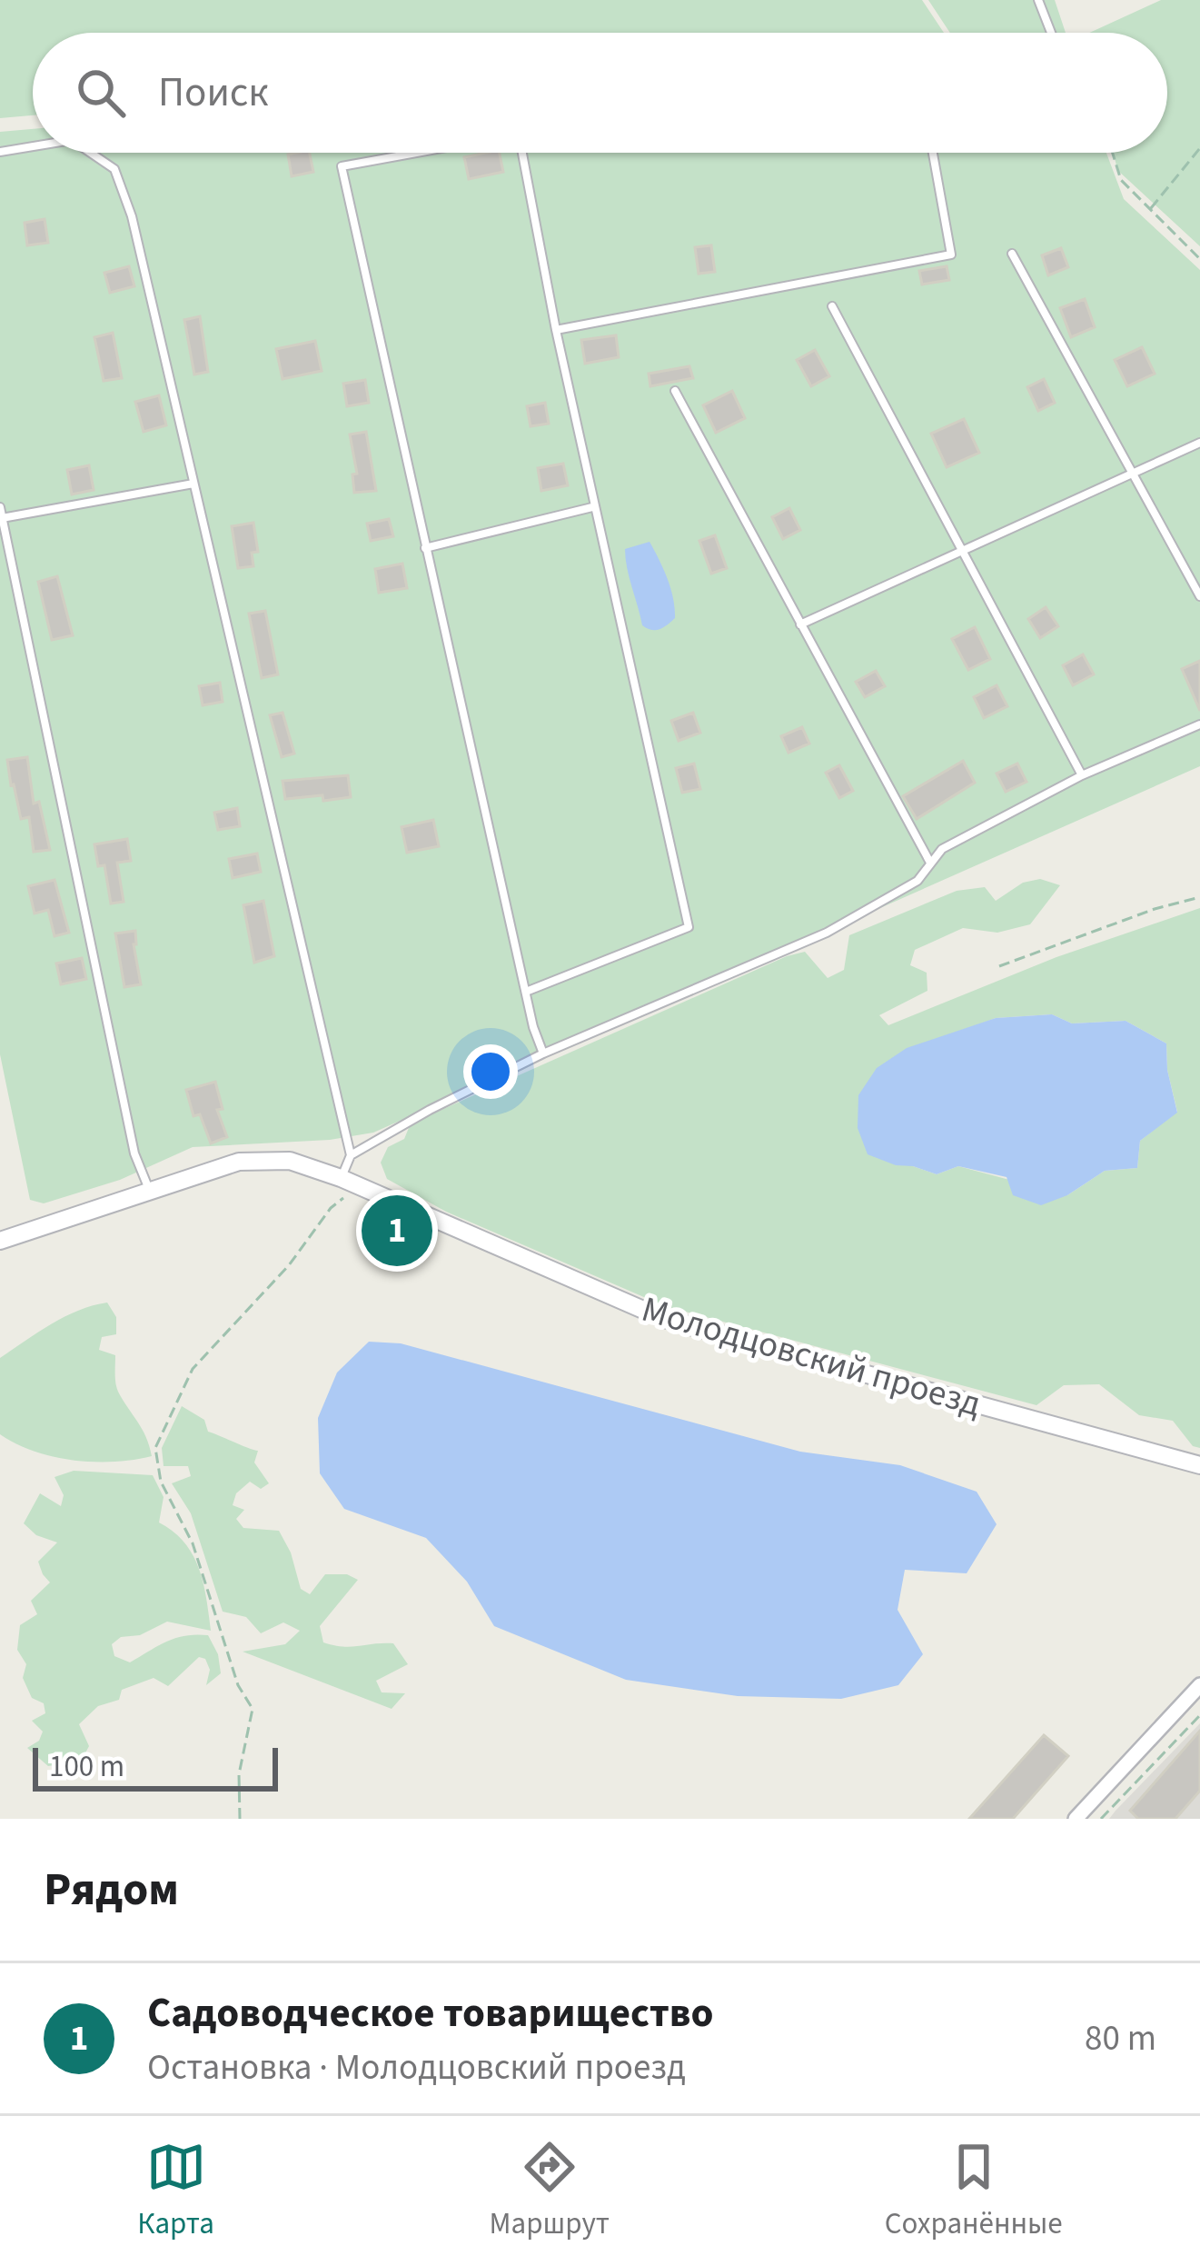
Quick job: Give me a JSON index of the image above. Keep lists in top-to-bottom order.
{
  "streets": {
    "street": ["Молодцовский проезд"]
  },
  "scale_bar": "100 m",
  "page": {
    "search": "Поиск",
    "pins": "1",
    "scale": "100 m",
    "heading": "Рядом",
    "list": [
      {
        "mark": "1",
        "name": "Садоводческое товарищество",
        "note": "Остановка · Молодцовский проезд",
        "value": "80 m"
      }
    ],
    "nav": ["Карта", "Маршрут", "Сохранённые"]
  }
}
